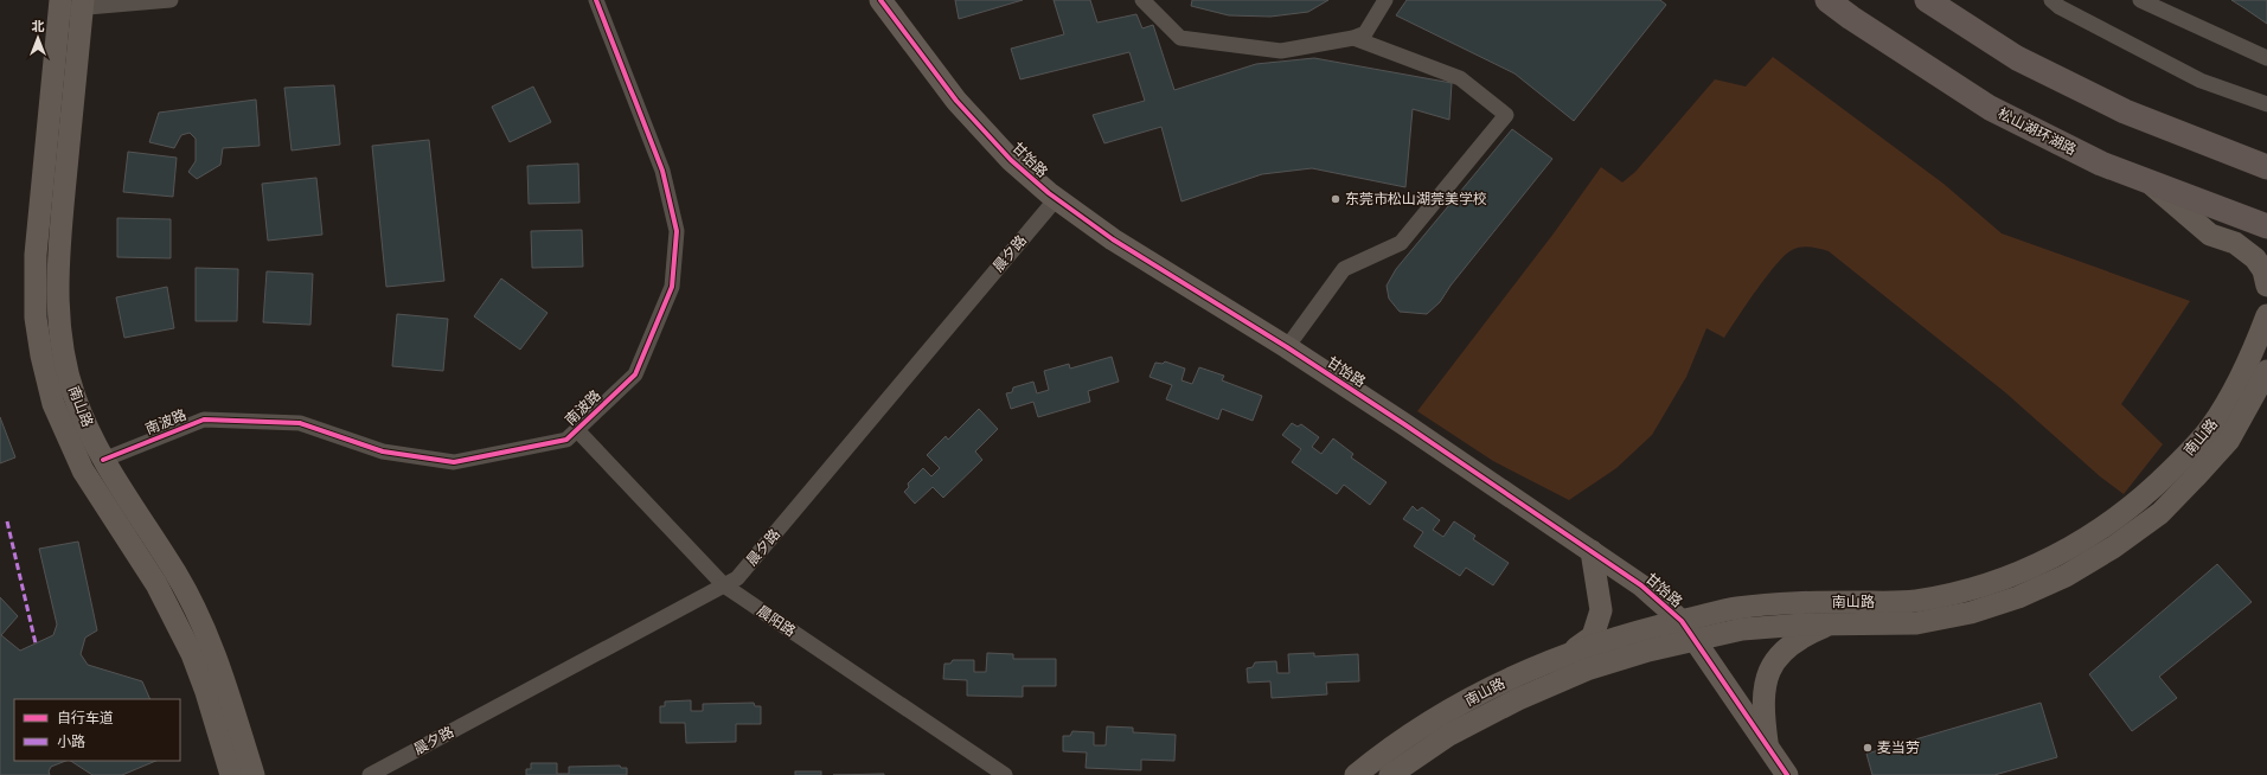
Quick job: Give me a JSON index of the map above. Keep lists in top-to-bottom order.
{
  "streets": {
    "main road": ["松山湖环湖路", "甘饴路", "南山路"],
    "street": ["晨夕路", "南波路", "晨阳路"]
  },
  "crossings": [
    ["甘饴路", "晨夕路"],
    ["甘饴路", "南山路"],
    ["晨夕路", "晨阳路"],
    ["南山路", "南波路"],
    ["南波路", "晨阳路"]
  ],
  "places": ["东莞市松山湖莞美学校", "麦当劳"],
  "legend": ["自行车道", "小路"],
  "north": "top"
}
